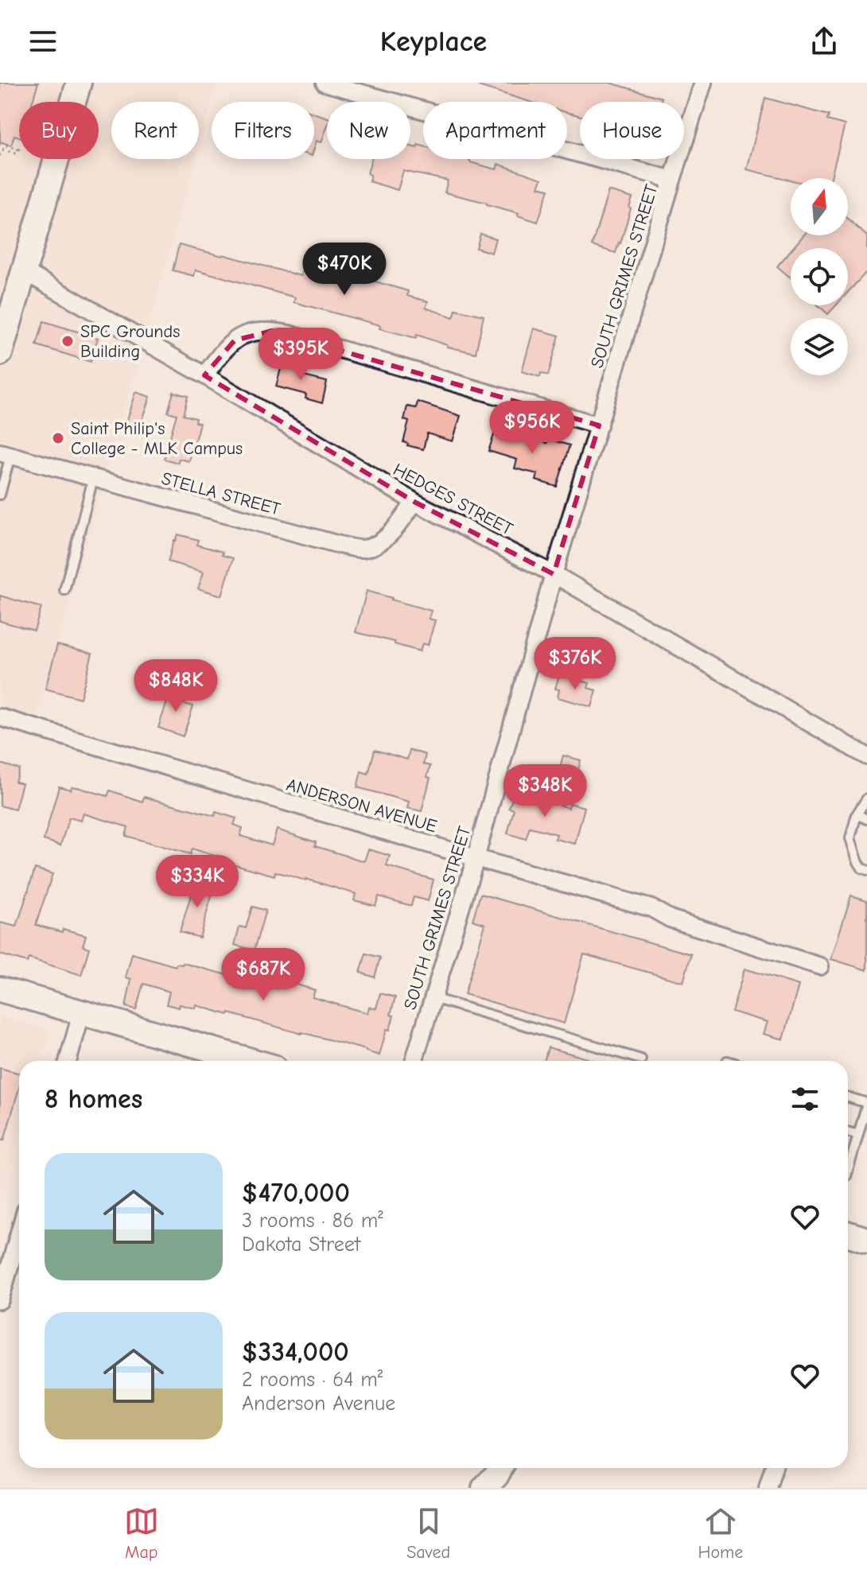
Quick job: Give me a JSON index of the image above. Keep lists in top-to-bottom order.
{
  "streets": {
    "street": [
      "SOUTH GRIMES STREET",
      "STELLA STREET",
      "HEDGES STREET",
      "ANDERSON AVENUE"
    ]
  },
  "crossings": [
    ["SOUTH GRIMES STREET", "HEDGES STREET"],
    ["SOUTH GRIMES STREET", "ANDERSON AVENUE"],
    ["STELLA STREET", "HEDGES STREET"]
  ],
  "places": ["SPC Grounds Building", "Saint Philip's College - MLK Campus"],
  "north": "top",
  "page": {
    "header": "Keyplace",
    "chip": [
      "Buy",
      "Rent",
      "Filters",
      "New",
      "Apartment",
      "House"
    ],
    "price": [
      "$470K",
      "$395K",
      "$956K",
      "$376K",
      "$848K",
      "$348K",
      "$334K",
      "$687K"
    ],
    "heading": "8 homes",
    "list": [
      {
        "name": "$470,000",
        "note": "3 rooms · 86 m² · Dakota Street"
      },
      {
        "name": "$334,000",
        "note": "2 rooms · 64 m² · Anderson Avenue"
      }
    ],
    "tabs": ["Map", "Saved", "Home"]
  }
}
